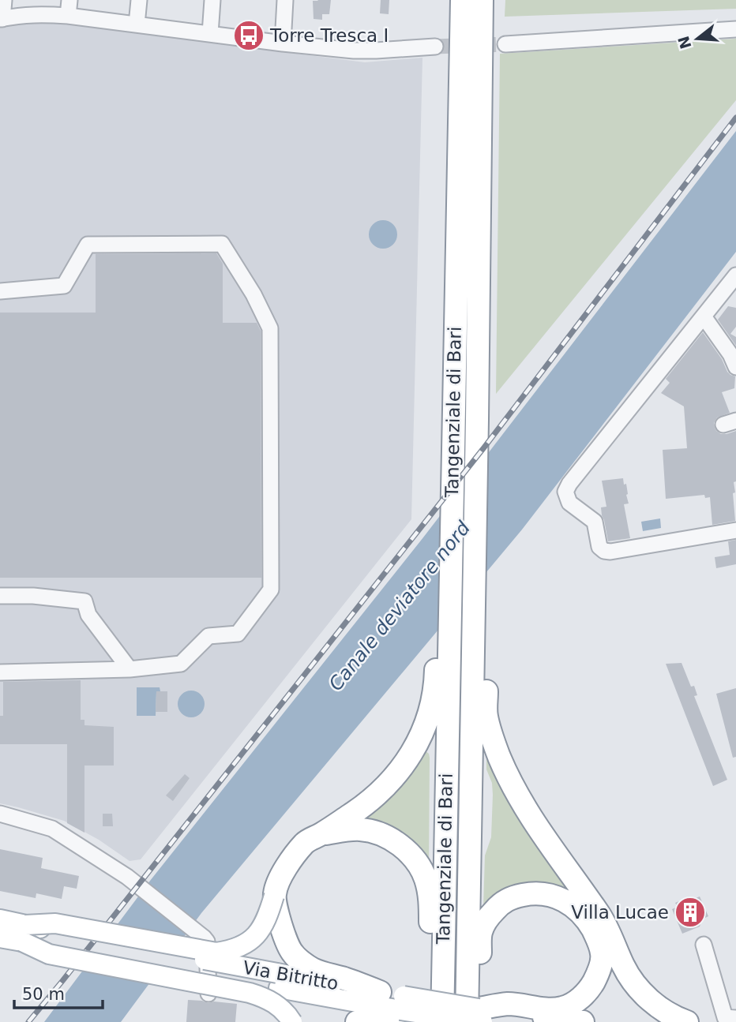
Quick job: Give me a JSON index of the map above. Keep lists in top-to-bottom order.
{
  "streets": {
    "highway": ["Tangenziale di Bari", "Via Bitritto"]
  },
  "crossings": [
    ["Tangenziale di Bari", "Via Bitritto"]
  ],
  "water": ["Canale deviatore nord"],
  "places": {
    "bus stop": ["Torre Tresca I"],
    "building": ["Villa Lucae"]
  },
  "scale_bar": "50 m",
  "north": "left"
}
